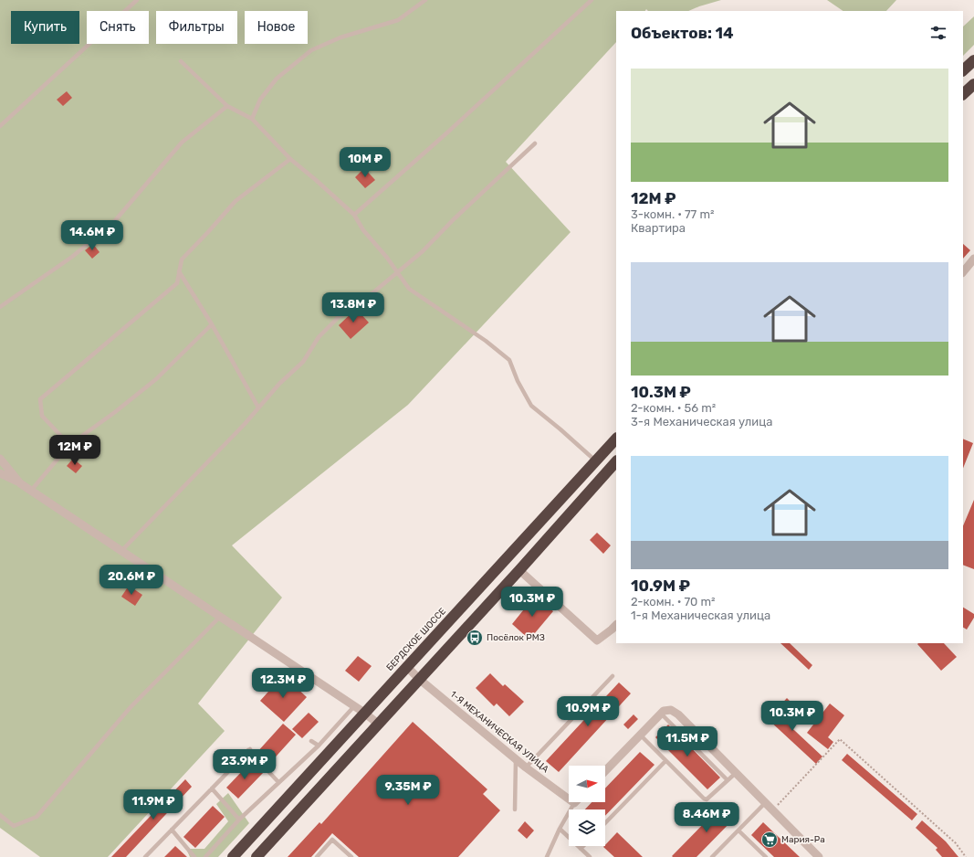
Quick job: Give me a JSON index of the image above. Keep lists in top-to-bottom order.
{
  "streets": {
    "highway": ["БЕРДСКОЕ ШОССЕ"],
    "street": ["1-Я МЕХАНИЧЕСКАЯ УЛИЦА"]
  },
  "crossings": [
    ["БЕРДСКОЕ ШОССЕ", "1-Я МЕХАНИЧЕСКАЯ УЛИЦА"]
  ],
  "places": {
    "bus stop": ["Посёлок РМЗ"],
    "supermarket": ["Мария-Ра"]
  },
  "north": "right",
  "page": {
    "chip": [
      "Купить",
      "Снять",
      "Фильтры",
      "Новое"
    ],
    "heading": "Объектов: 14",
    "list": [
      {
        "name": "12M ₽",
        "note": "3-комн. · 77 m² · Квартира"
      },
      {
        "name": "10.3M ₽",
        "note": "2-комн. · 56 m² · 3-я Механическая улица"
      },
      {
        "name": "10.9M ₽",
        "note": "2-комн. · 70 m² · 1-я Механическая улица"
      }
    ],
    "price": [
      "10M ₽",
      "14.6M ₽",
      "13.8M ₽",
      "12M ₽",
      "20.6M ₽",
      "10.3M ₽",
      "12.3M ₽",
      "10.9M ₽",
      "10.3M ₽",
      "11.5M ₽",
      "23.9M ₽",
      "9.35M ₽",
      "11.9M ₽",
      "8.46M ₽"
    ]
  }
}
